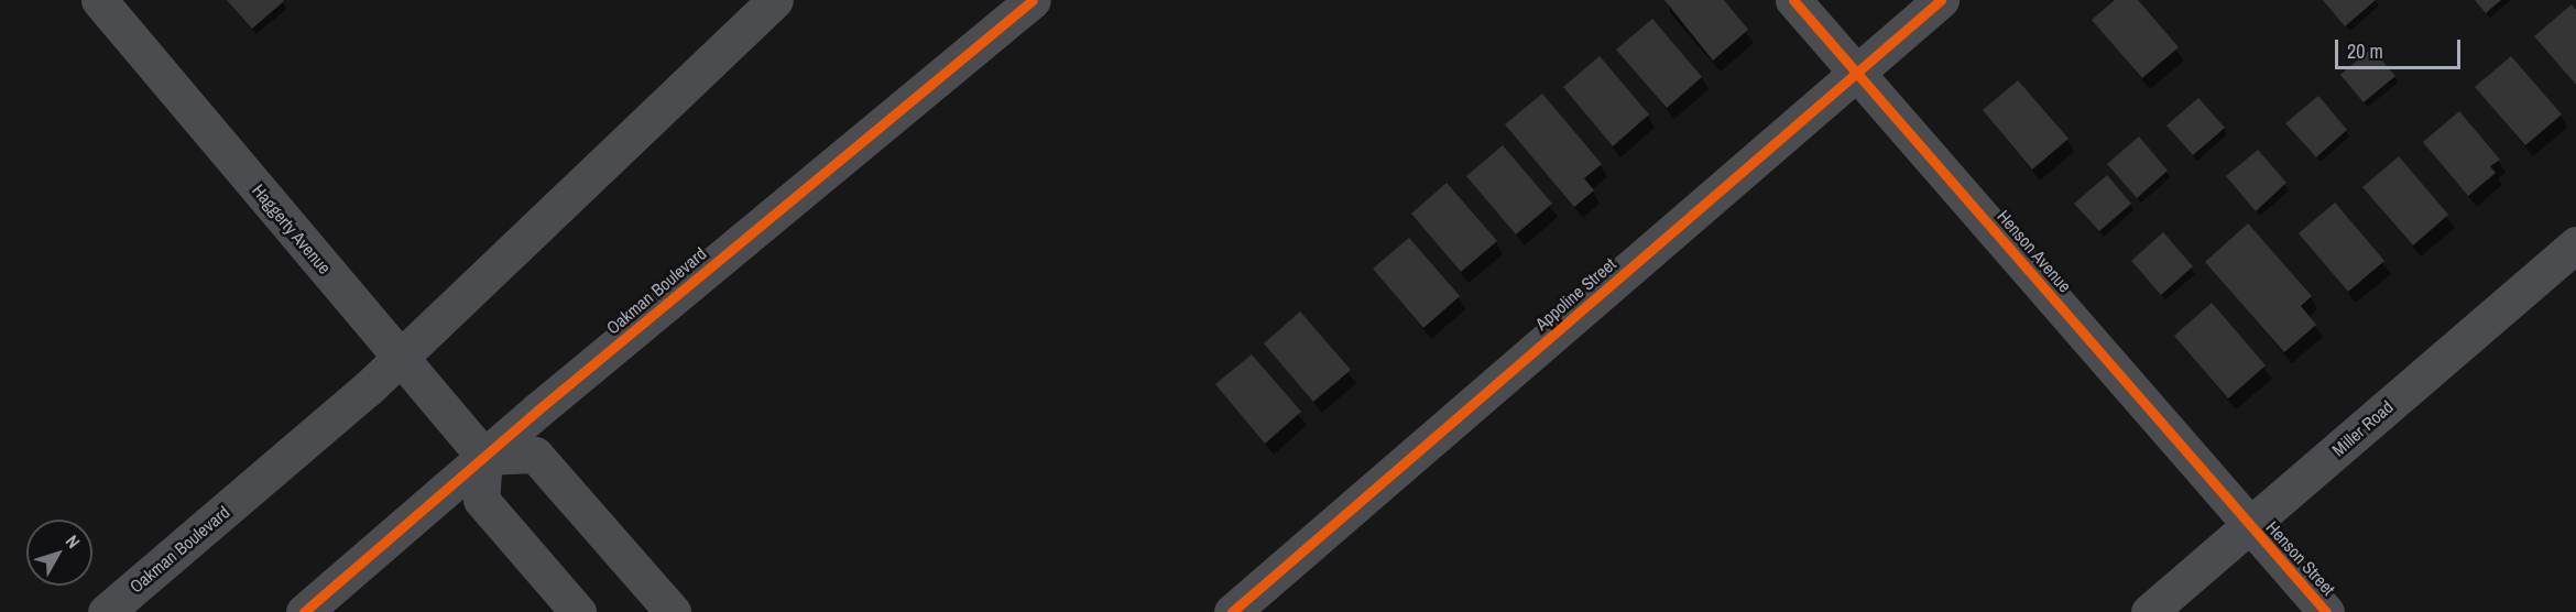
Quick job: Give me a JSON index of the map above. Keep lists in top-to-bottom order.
{
  "streets": {
    "street": [
      "Haggerty Avenue",
      "Henson Avenue",
      "Oakman Boulevard",
      "Appoline Street",
      "Miller Road",
      "Henson Street"
    ]
  },
  "crossings": [
    ["Haggerty Avenue", "Oakman Boulevard"],
    ["Henson Avenue", "Appoline Street"],
    ["Henson Avenue", "Miller Road"],
    ["Henson Avenue", "Henson Street"],
    ["Miller Road", "Henson Street"]
  ],
  "scale_bar": "20 m",
  "north": "top right"
}
